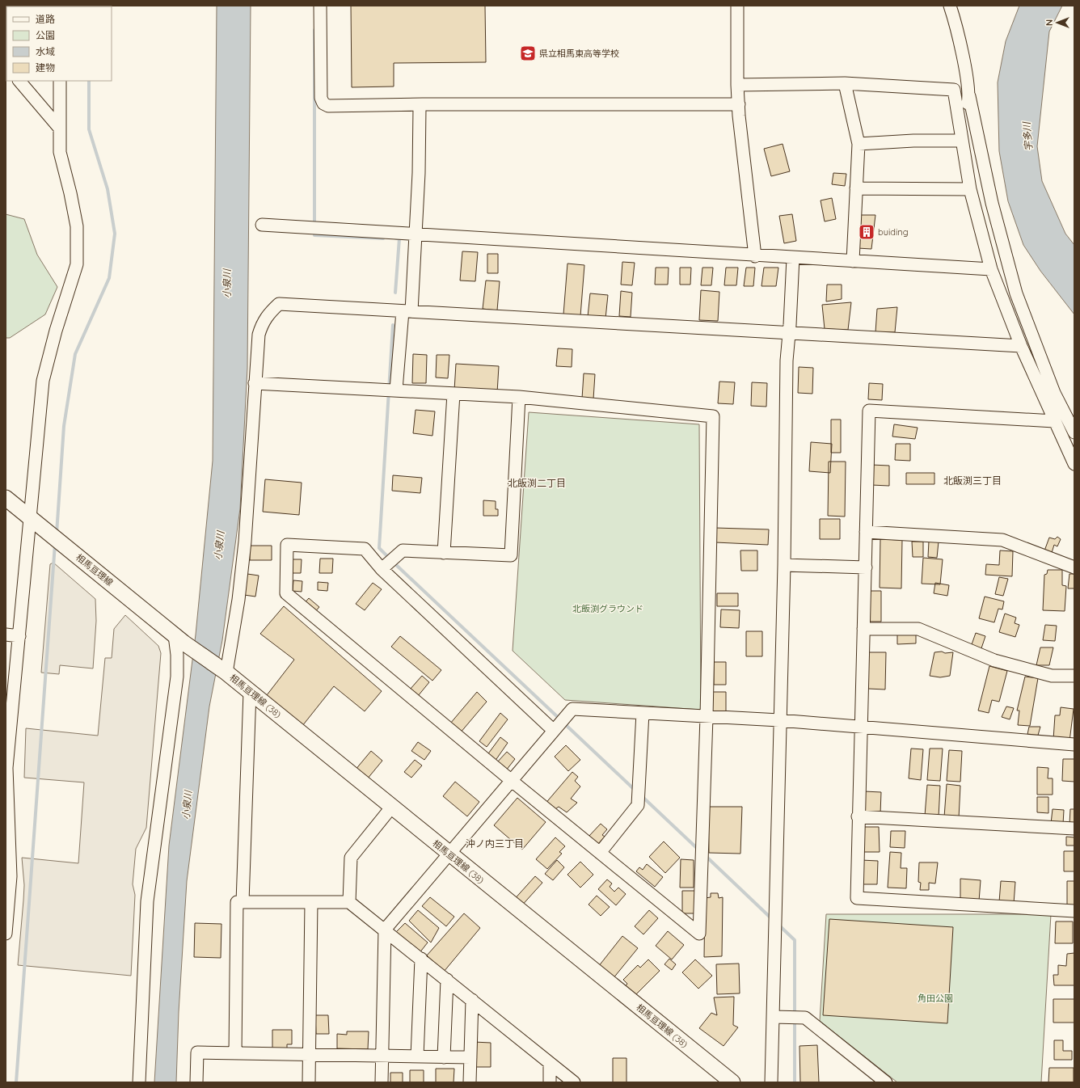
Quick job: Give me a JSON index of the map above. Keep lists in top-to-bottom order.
{
  "streets": {
    "main road": ["相馬亘理線", "相馬亘理線 (38)"]
  },
  "crossings": [
    ["相馬亘理線", "相馬亘理線 (38)"]
  ],
  "districts": ["北飯渕三丁目", "北飯渕二丁目", "沖ノ内三丁目"],
  "water": ["宇多川", "小泉川"],
  "parks": ["北飯渕グラウンド", "角田公園"],
  "places": {
    "school or university": ["県立相馬東高等学校"],
    "building": ["buiding"]
  },
  "legend": [
    "道路",
    "公園",
    "水域",
    "建物"
  ],
  "north": "left"
}
